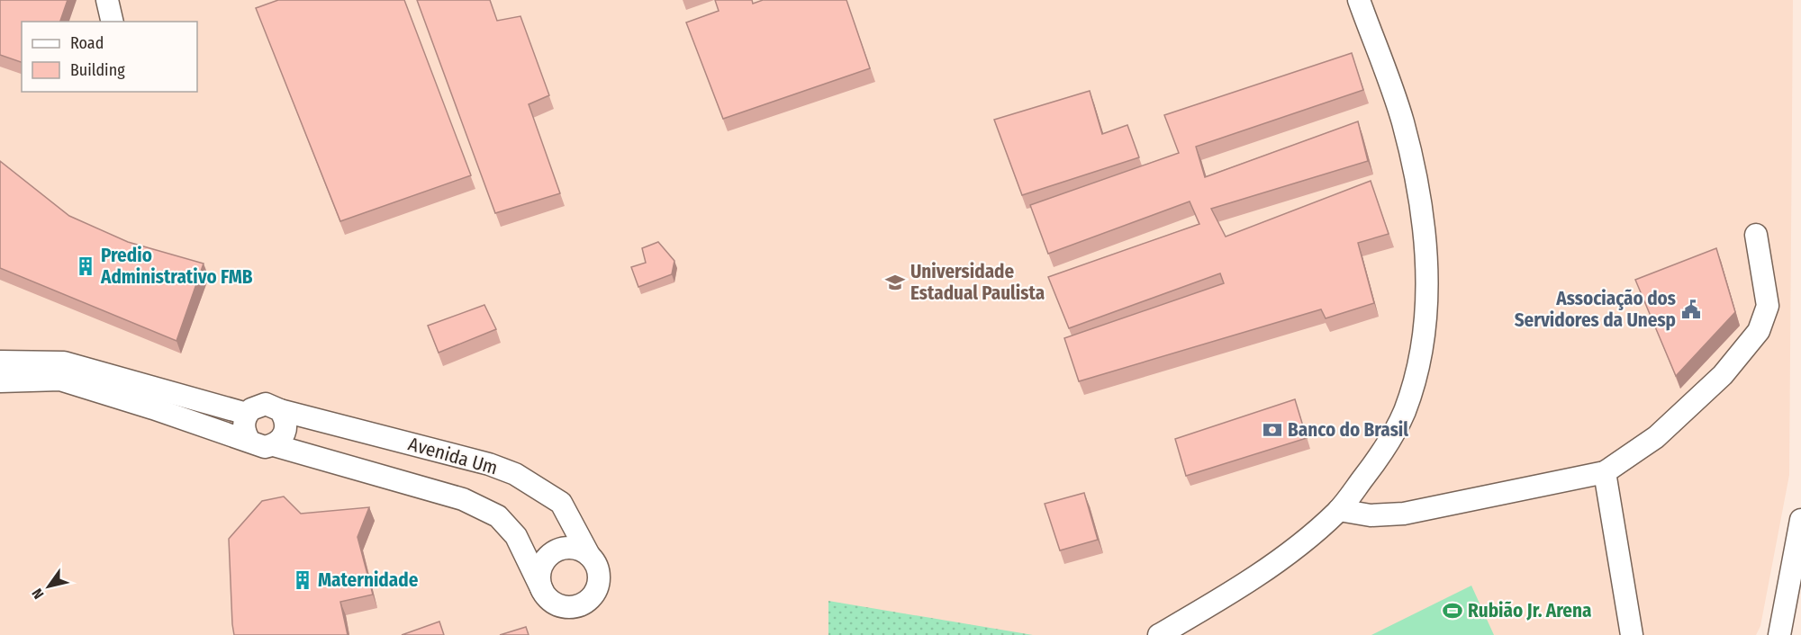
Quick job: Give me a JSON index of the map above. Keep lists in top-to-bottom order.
{
  "streets": {
    "street": ["Avenida Um"]
  },
  "places": {
    "building": ["Predio Administrativo FMB", "Maternidade"],
    "school or university": ["Universidade Estadual Paulista"],
    "public building": ["Associação dos Servidores da Unesp"],
    "bank": ["Banco do Brasil"],
    "sports": ["Rubião Jr. Arena"]
  },
  "legend": ["Road", "Building"],
  "north": "bottom left"
}
